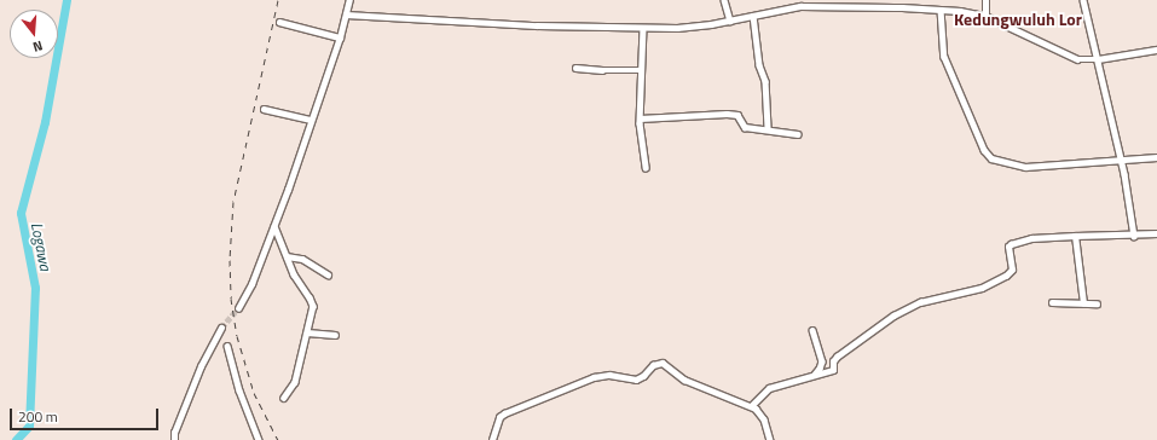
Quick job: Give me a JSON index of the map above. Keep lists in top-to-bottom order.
{
  "districts": ["Kedungwuluh Lor"],
  "water": ["Logawa"],
  "scale_bar": "200 m",
  "north": "bottom"
}
